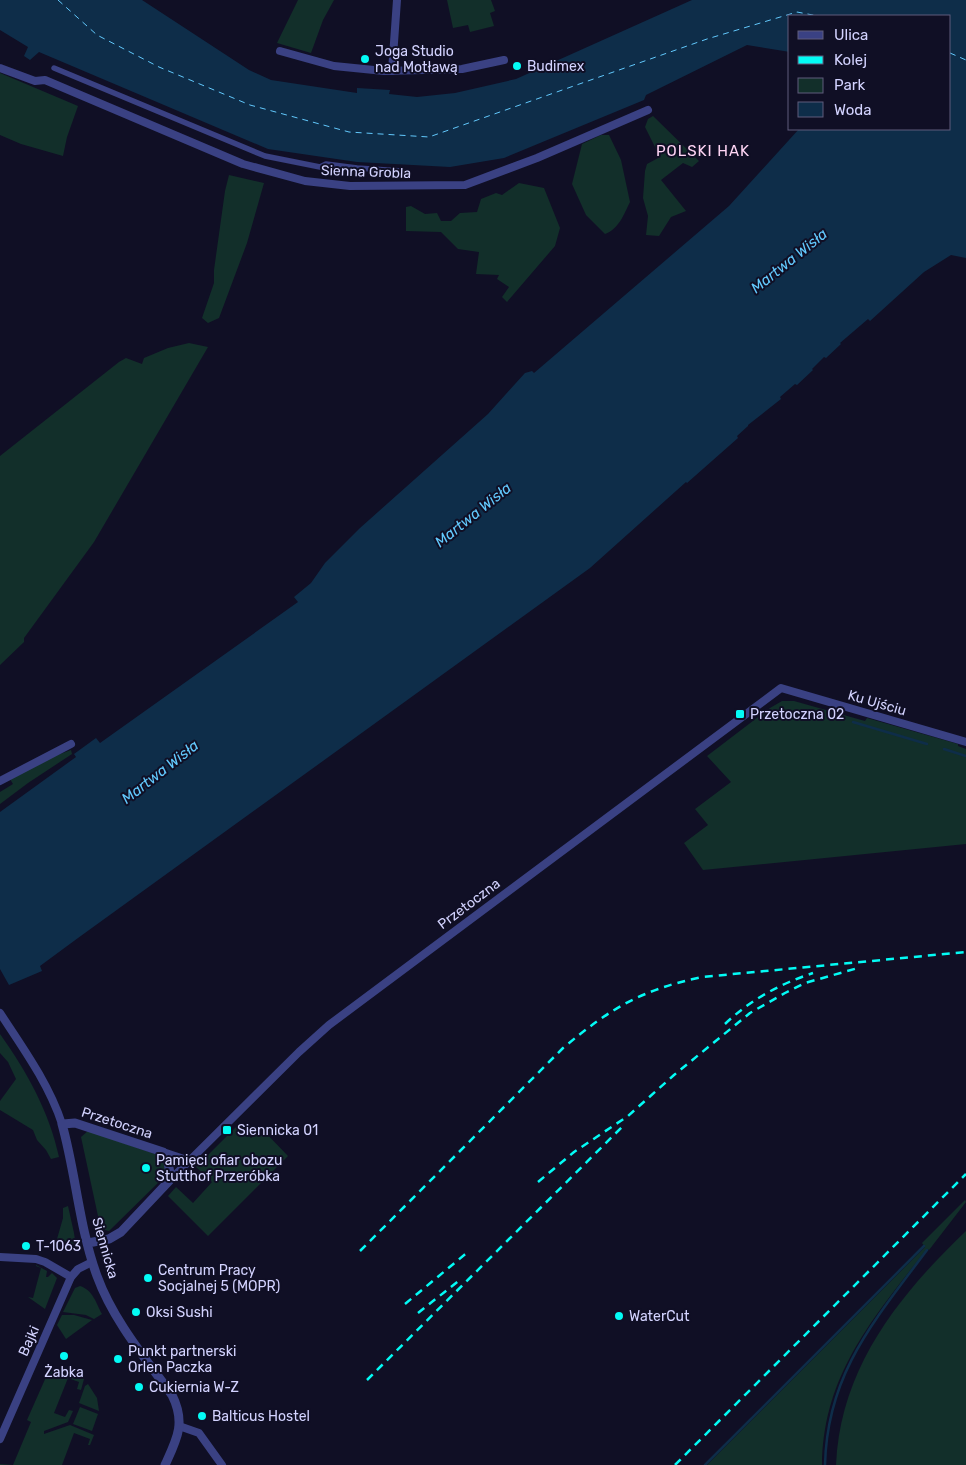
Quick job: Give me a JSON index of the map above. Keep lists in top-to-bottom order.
{
  "streets": {
    "street": [
      "Sienna Grobla",
      "Ku Ujściu",
      "Przetoczna",
      "Siennicka",
      "Bajki"
    ]
  },
  "crossings": [
    ["Ku Ujściu", "Przetoczna"],
    ["Przetoczna", "Siennicka"],
    ["Siennicka", "Bajki"]
  ],
  "districts": ["POLSKI HAK"],
  "water": ["Martwa Wisła"],
  "places": {
    "other": [
      "Joga Studio nad Motławą",
      "Budimex",
      "Pamięci ofiar obozu Stutthof Przeróbka",
      "T-1063",
      "Centrum Pracy Socjalnej 5 (MOPR)",
      "Oksi Sushi",
      "WaterCut",
      "Żabka",
      "Punkt partnerski Orlen Paczka",
      "Cukiernia W-Z",
      "Balticus Hostel"
    ],
    "transit": ["Przetoczna 02", "Siennicka 01"]
  },
  "legend": [
    "Ulica",
    "Kolej",
    "Park",
    "Woda"
  ]
}
